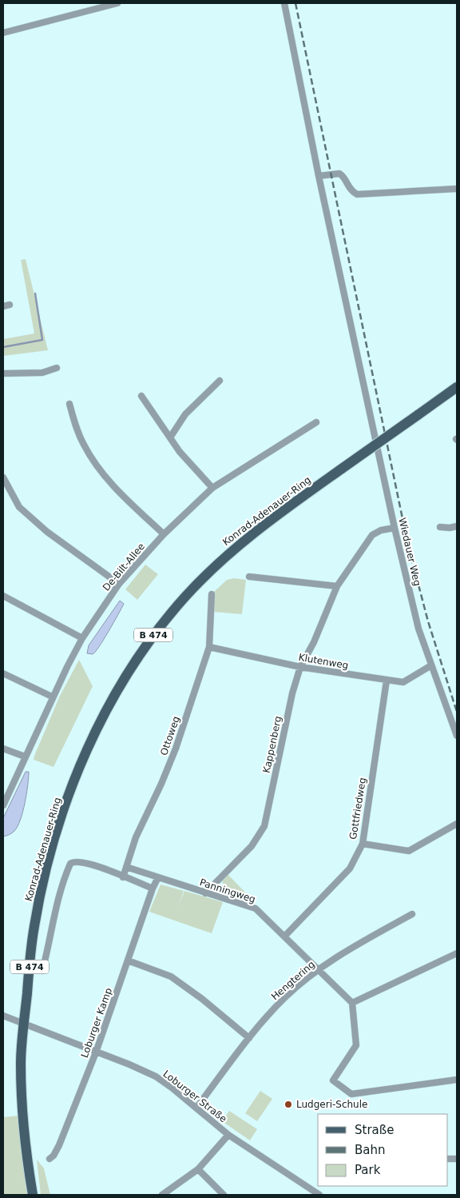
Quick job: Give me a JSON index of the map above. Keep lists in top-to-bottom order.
{
  "streets": {
    "main road": ["Konrad-Adenauer-Ring", "B 474"],
    "street": [
      "Wiedauer Weg",
      "De-Bilt-Allee",
      "Klutenweg",
      "Ottoweg",
      "Kappenberg",
      "Gottfriedweg",
      "Panningweg",
      "Hengtering",
      "Loburger Kamp",
      "Loburger Straße"
    ]
  },
  "crossings": [
    ["Konrad-Adenauer-Ring", "Loburger Straße"],
    ["Wiedauer Weg", "Klutenweg"],
    ["Wiedauer Weg", "Kappenberg"],
    ["Klutenweg", "Ottoweg"],
    ["Klutenweg", "Kappenberg"],
    ["Klutenweg", "Gottfriedweg"],
    ["Ottoweg", "Panningweg"],
    ["Kappenberg", "Panningweg"],
    ["Gottfriedweg", "Panningweg"],
    ["Panningweg", "Hengtering"],
    ["Hengtering", "Loburger Straße"],
    ["Loburger Kamp", "Loburger Straße"]
  ],
  "places": ["Ludgeri-Schule"],
  "legend": ["Straße", "Bahn", "Park"]
}
